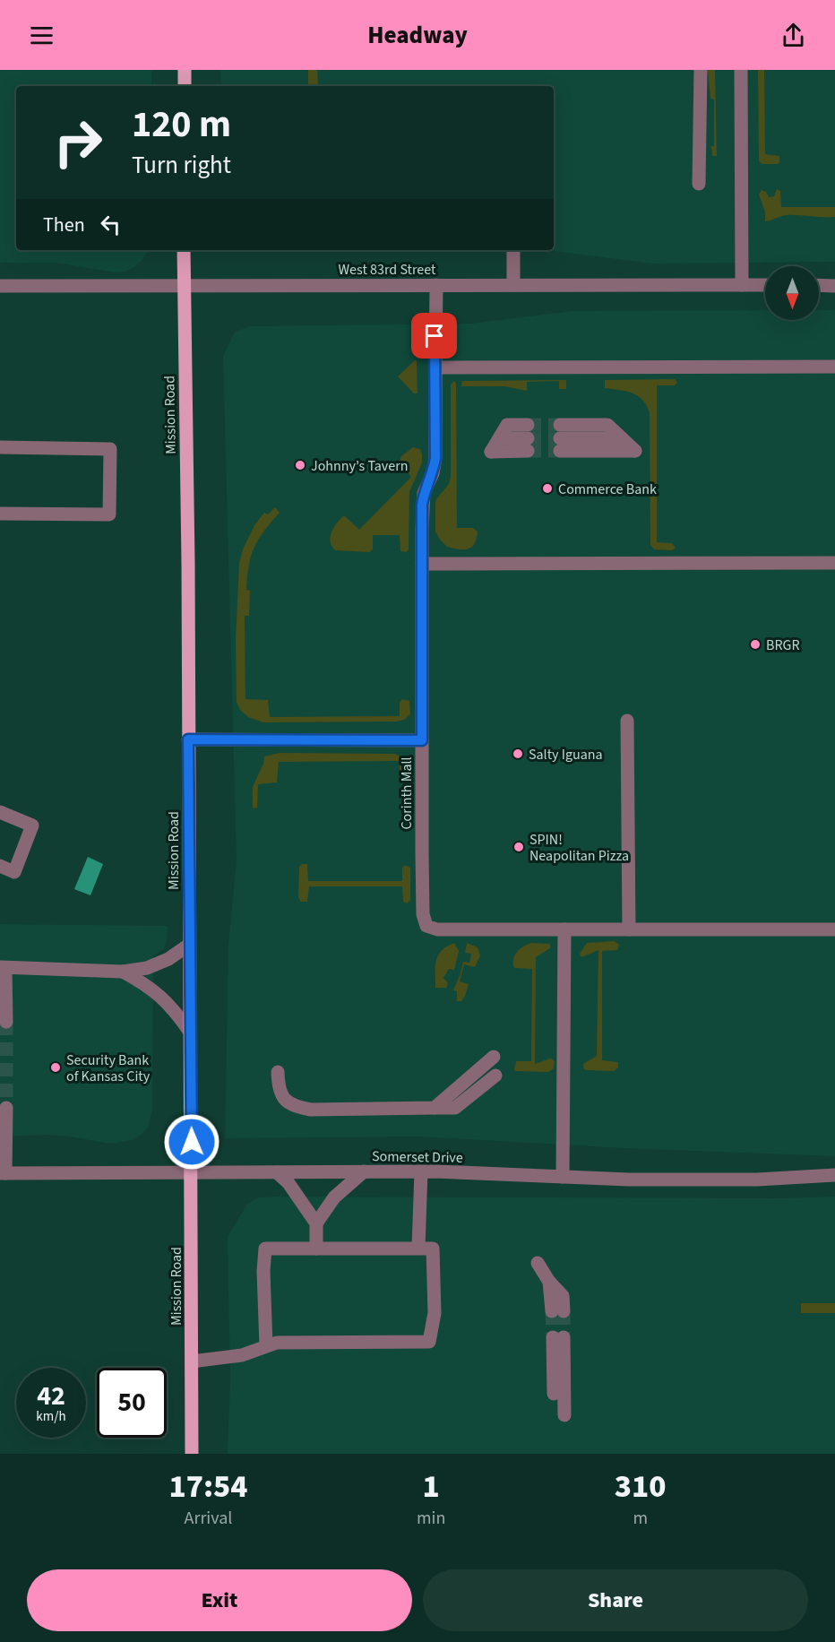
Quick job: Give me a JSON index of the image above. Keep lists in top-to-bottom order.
{
  "streets": {
    "main road": ["Mission Road"],
    "street": ["West 83rd Street", "Corinth Mall", "Somerset Drive"]
  },
  "crossings": [
    ["West 83rd Street", "Mission Road"],
    ["West 83rd Street", "Corinth Mall"],
    ["Mission Road", "Somerset Drive"]
  ],
  "places": [
    "Johnny’s Tavern",
    "Commerce Bank",
    "BRGR",
    "Salty Iguana",
    "SPIN! Neapolitan Pizza",
    "Security Bank of Kansas City"
  ],
  "north": "bottom",
  "page": {
    "header": "Headway",
    "turn": ["120 m", "Turn right"],
    "then": "Then",
    "speed": "42 km/h",
    "limit": "50",
    "eta": [
      "17:54",
      "Arrival",
      "1",
      "min",
      "310",
      "m"
    ],
    "buttons": ["Exit", "Share"]
  }
}
